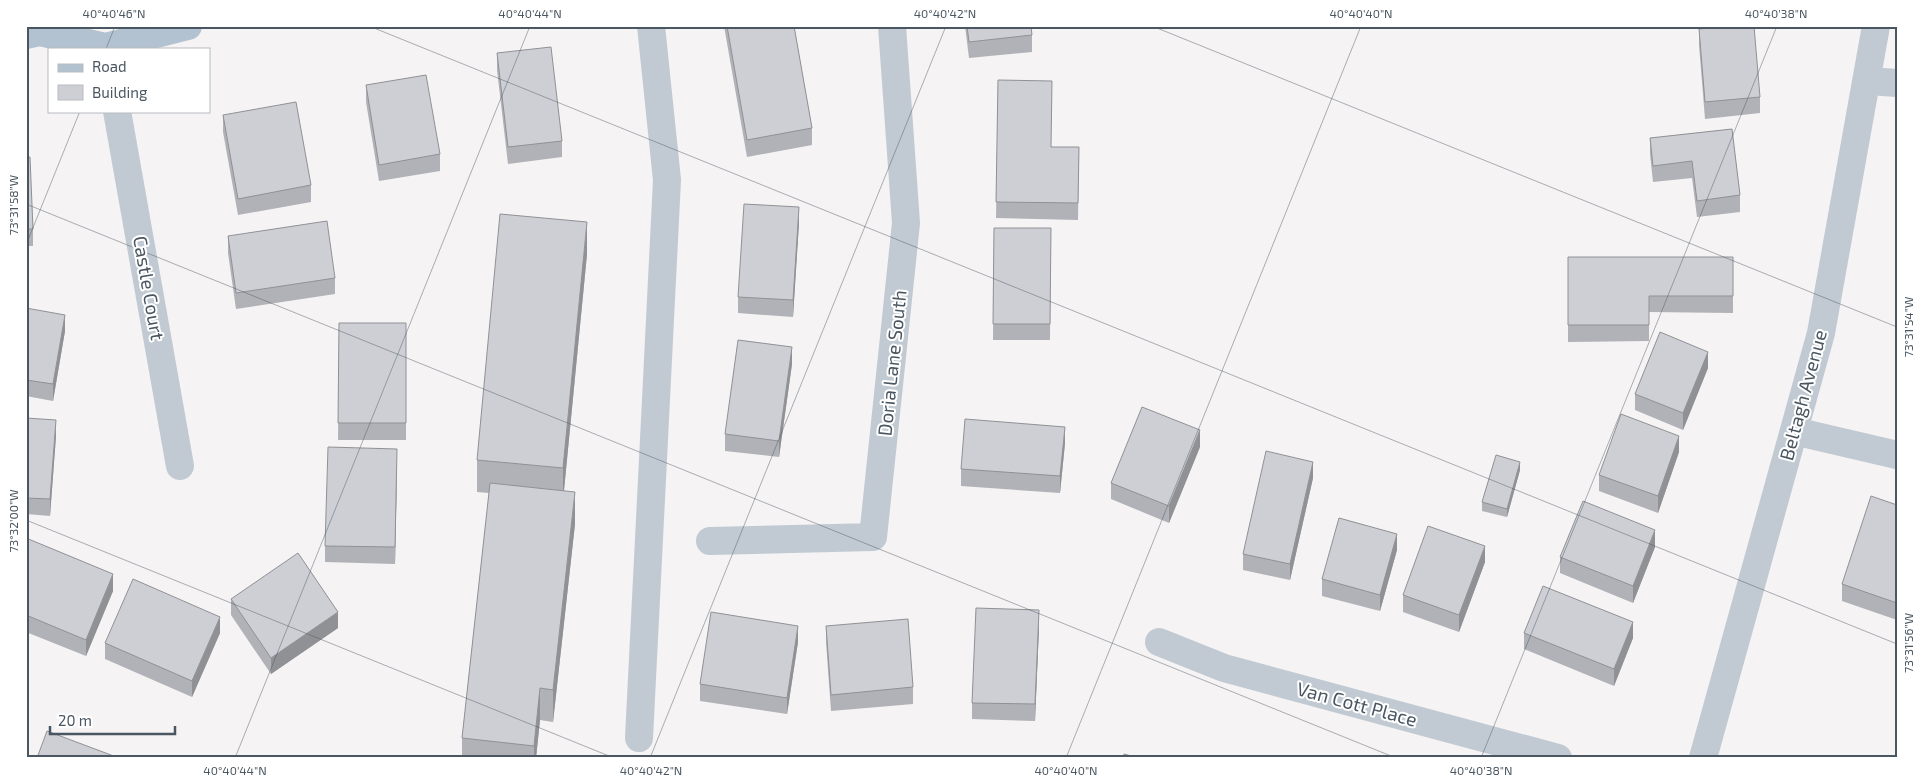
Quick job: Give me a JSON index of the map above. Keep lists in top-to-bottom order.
{
  "streets": {
    "street": [
      "Castle Court",
      "Doria Lane South",
      "Beltagh Avenue",
      "Van Cott Place"
    ]
  },
  "legend": ["Road", "Building"],
  "scale_bar": "20 m",
  "coordinates": [
    "40°40'46\"N",
    "40°40'44\"N",
    "40°40'42\"N",
    "40°40'40\"N",
    "40°40'38\"N",
    "73°31'58\"W",
    "73°31'54\"W",
    "73°32'00\"W",
    "73°31'56\"W"
  ]
}
